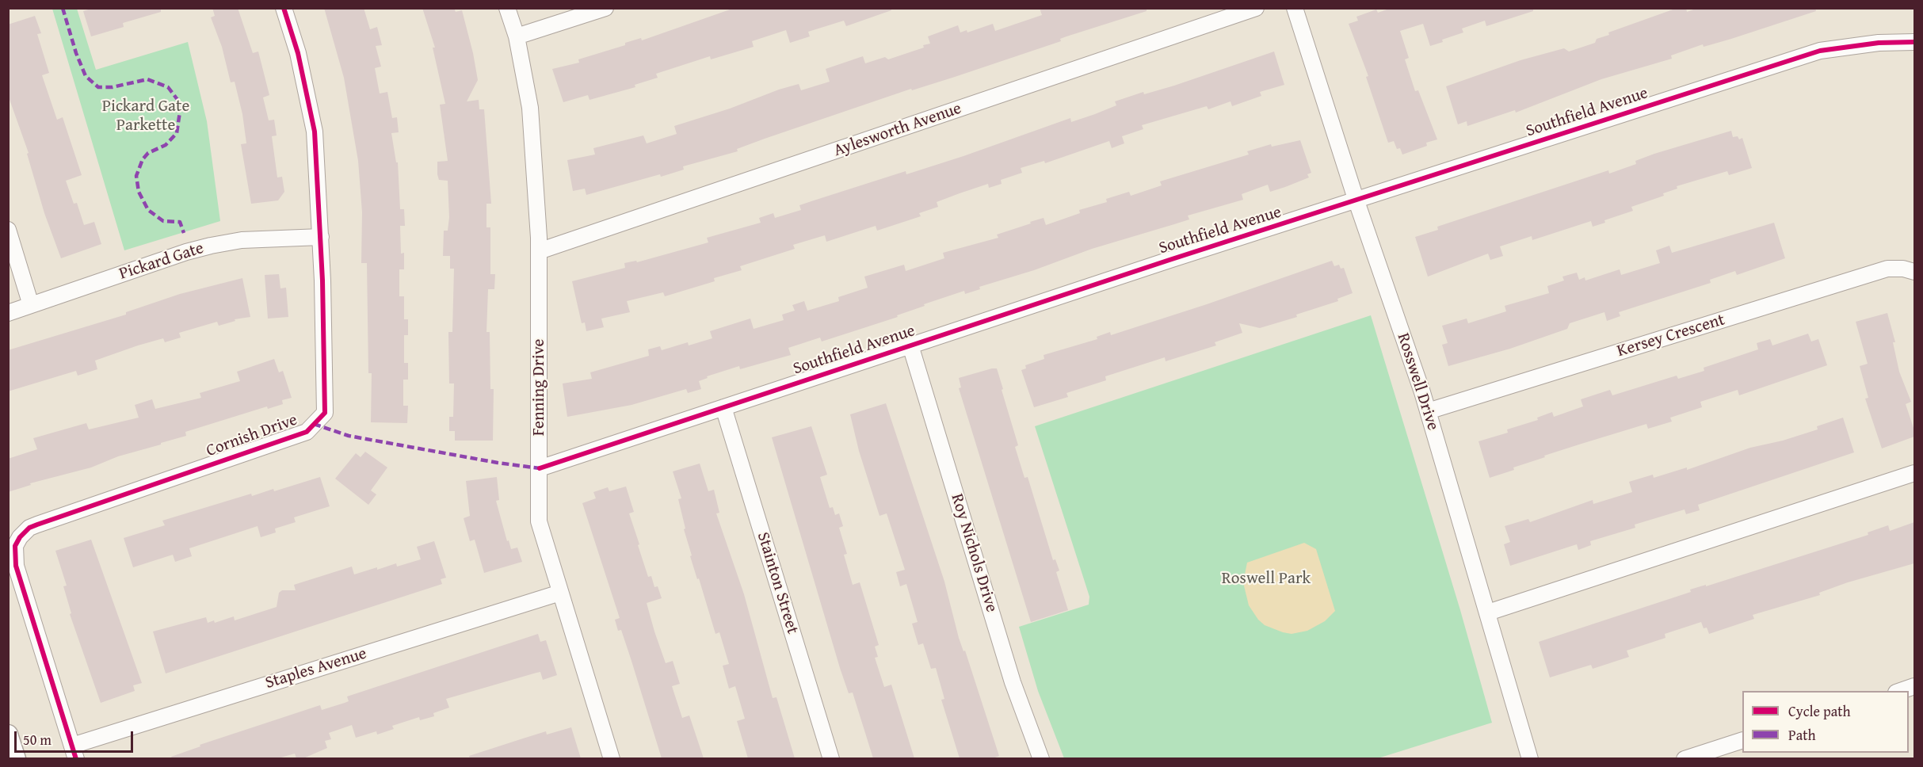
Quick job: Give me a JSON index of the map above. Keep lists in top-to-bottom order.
{
  "streets": {
    "street": [
      "Southfield Avenue",
      "Aylesworth Avenue",
      "Pickard Gate",
      "Kersey Crescent",
      "Rosswell Drive",
      "Fenning Drive",
      "Cornish Drive",
      "Roy Nichols Drive",
      "Stainton Street",
      "Staples Avenue"
    ]
  },
  "crossings": [
    ["Southfield Avenue", "Rosswell Drive"],
    ["Southfield Avenue", "Fenning Drive"],
    ["Southfield Avenue", "Roy Nichols Drive"],
    ["Southfield Avenue", "Stainton Street"],
    ["Aylesworth Avenue", "Fenning Drive"],
    ["Pickard Gate", "Cornish Drive"],
    ["Kersey Crescent", "Rosswell Drive"],
    ["Fenning Drive", "Staples Avenue"],
    ["Cornish Drive", "Staples Avenue"]
  ],
  "parks": ["Pickard Gate Parkette", "Roswell Park"],
  "legend": ["Cycle path", "Path"],
  "scale_bar": "50 m"
}
